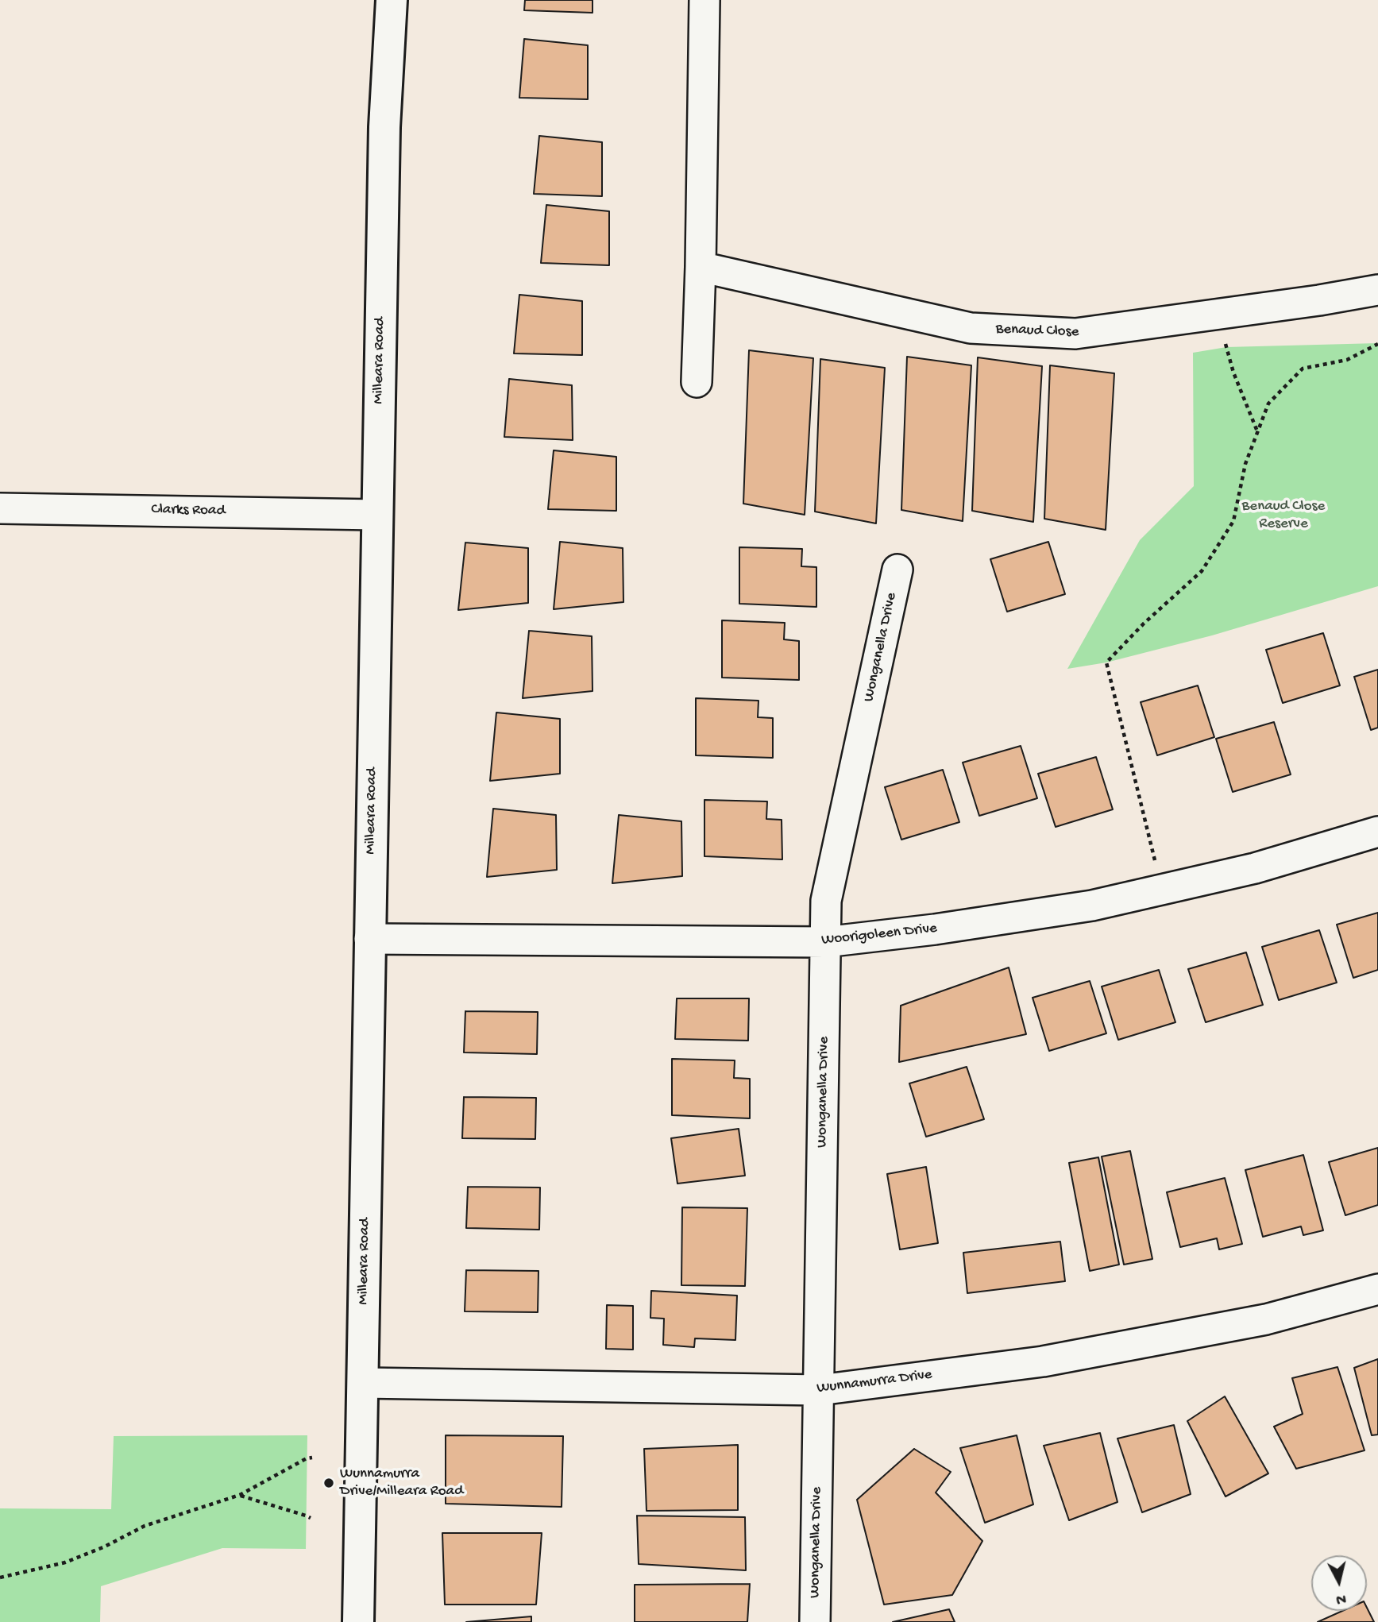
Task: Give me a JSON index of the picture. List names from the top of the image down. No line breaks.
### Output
{"streets":{"main road":["Milleara Road"],"street":["Benaud Close","Clarks Road","Wonganella Drive","Woorigoleen Drive","Wunnamurra Drive"]},"crossings":[["Milleara Road","Clarks Road"],["Milleara Road","Woorigoleen Drive"],["Milleara Road","Wunnamurra Drive"],["Wonganella Drive","Woorigoleen Drive"],["Wonganella Drive","Wunnamurra Drive"]],"parks":["Benaud Close Reserve"],"places":["Wunnamurra Drive/Milleara Road"],"north":"bottom"}
